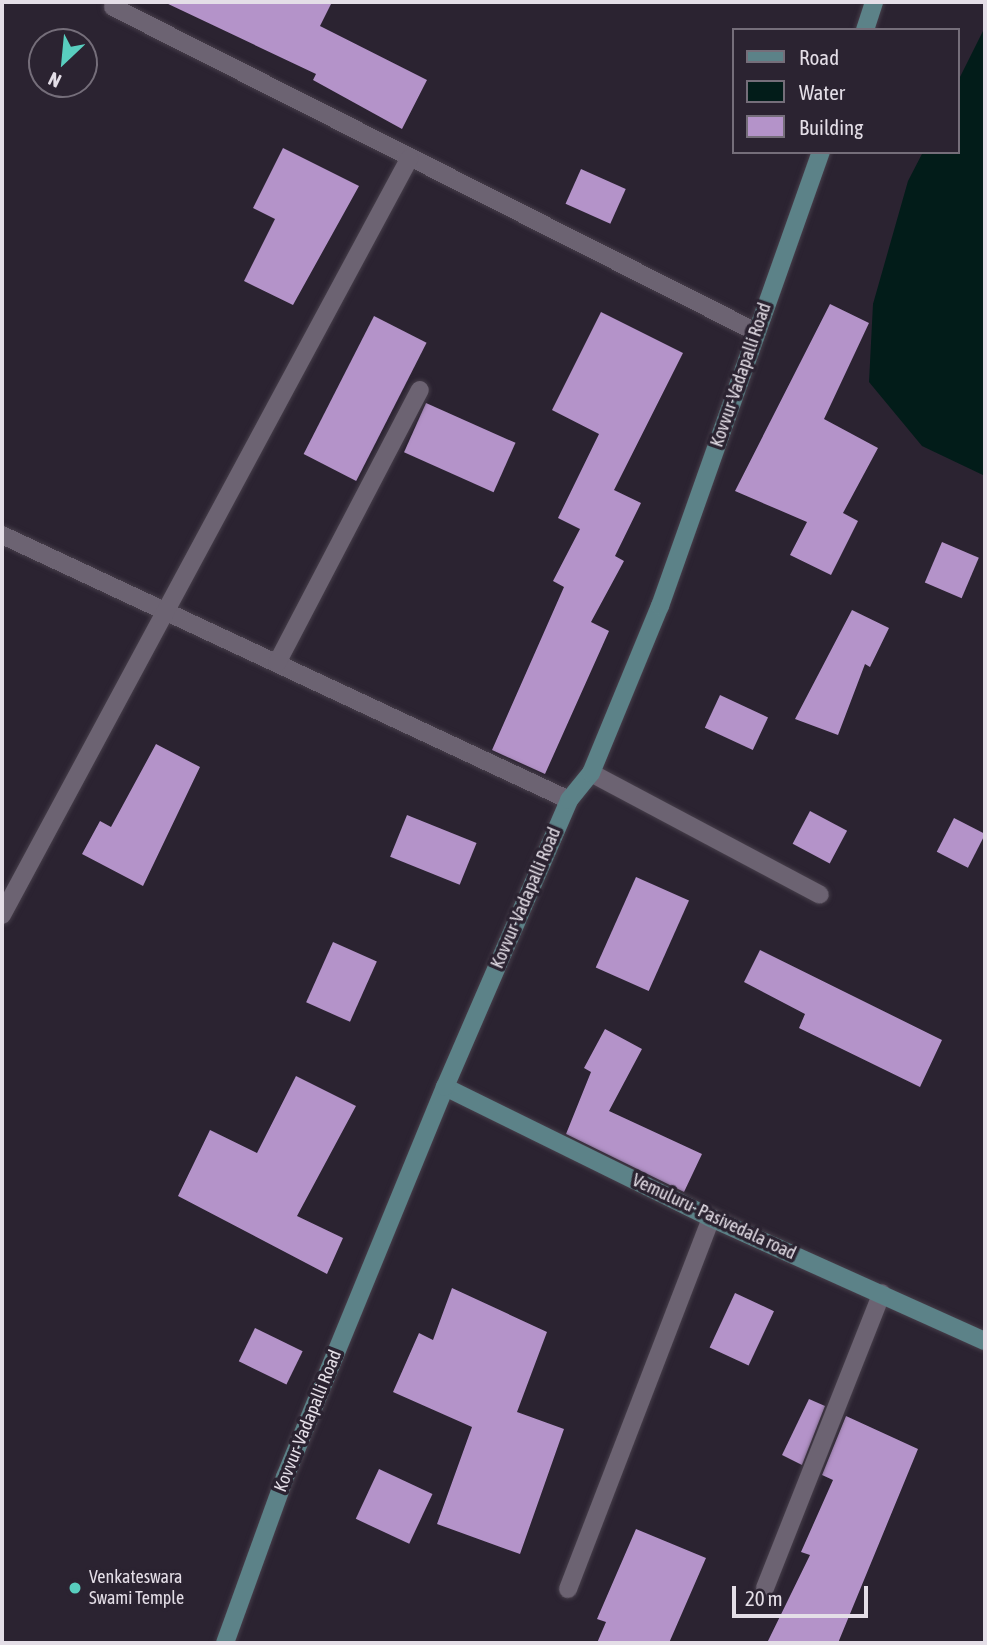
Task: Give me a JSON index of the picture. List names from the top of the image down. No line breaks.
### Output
{"streets":{"main road":["Kovvur-Vadapalli Road","Vemuluru- Pasivedala road"]},"crossings":[["Kovvur-Vadapalli Road","Vemuluru- Pasivedala road"]],"places":["Venkateswara Swami Temple"],"legend":["Road","Water","Building"],"scale_bar":"20 m","north":"bottom left"}
